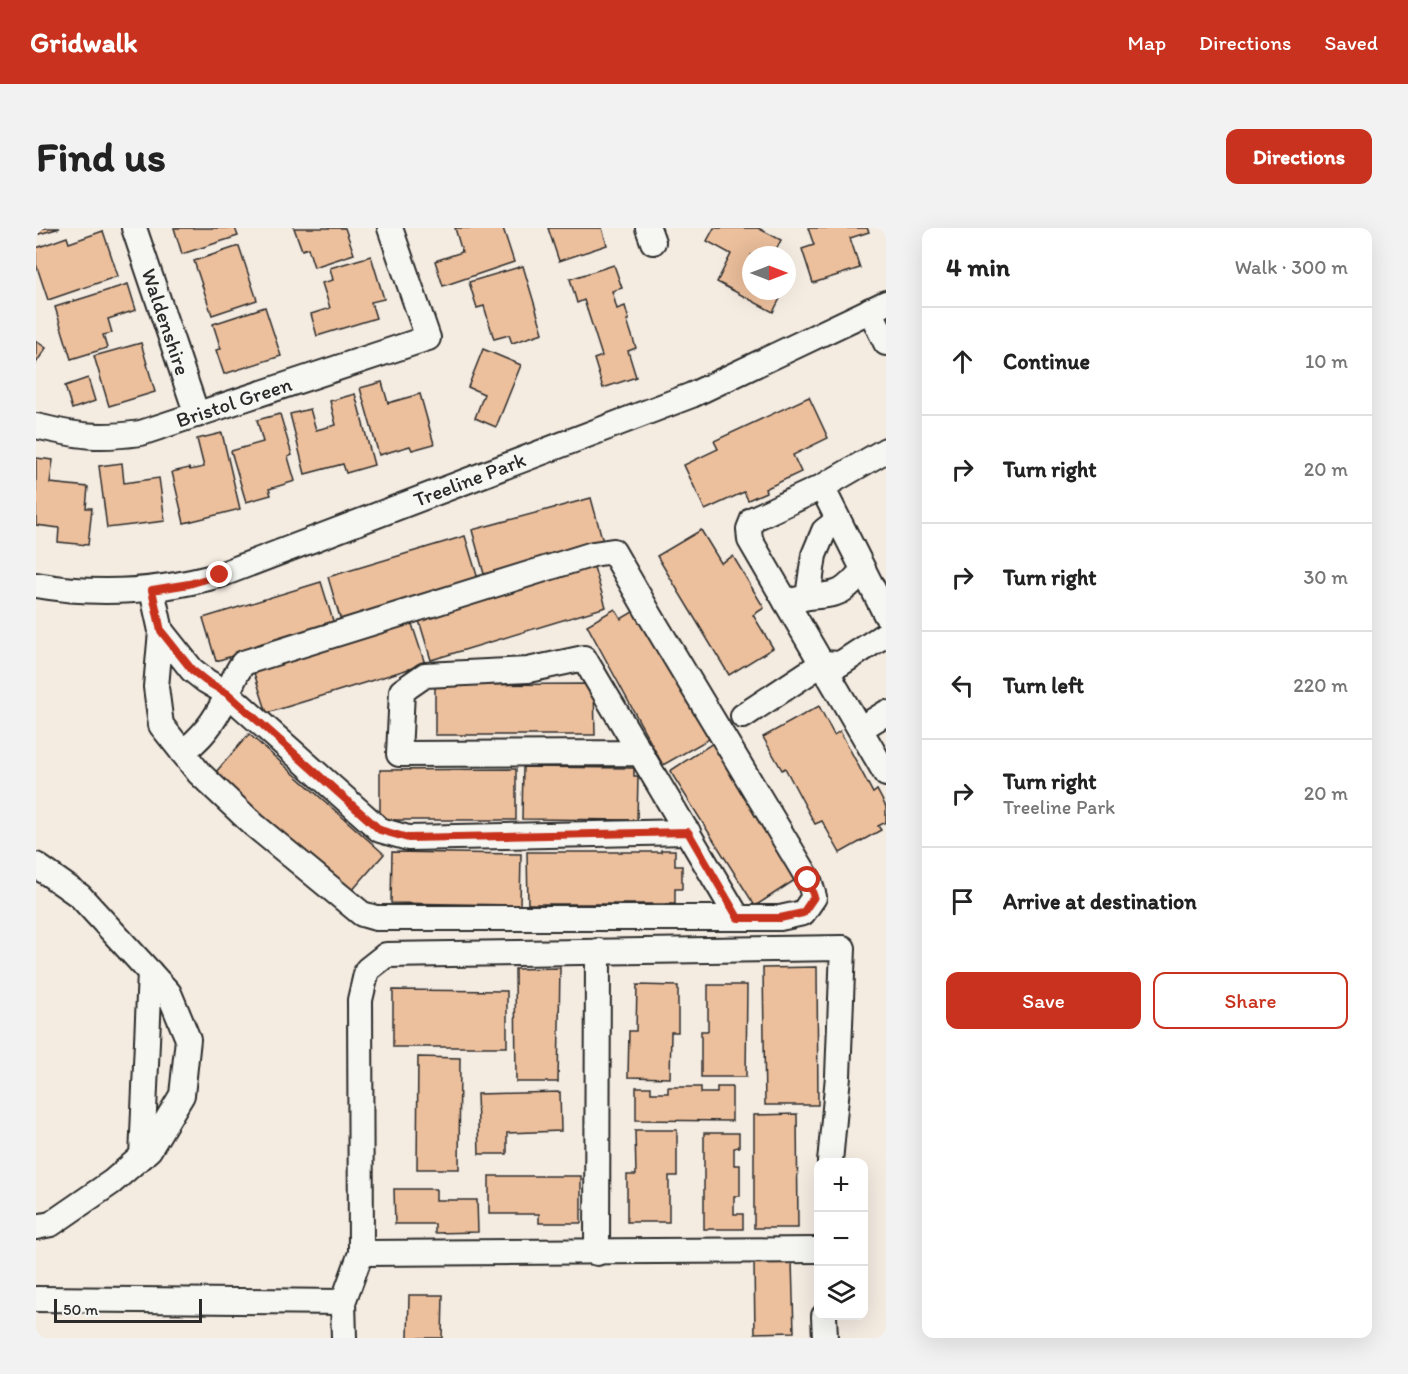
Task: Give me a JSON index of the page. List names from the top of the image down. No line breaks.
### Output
{"streets":{"street":["Waldenshire","Bristol Green","Treeline Park"]},"crossings":[["Waldenshire","Bristol Green"]],"scale_bar":"50 m","north":"right","page":{"header":"Gridwalk","nav":["Map","Directions","Saved"],"buttons":["Directions",["Save","Share"]],"title":"Find us","heading":["4 min","Walk · 300 m"],"list":[["Continue","10 m"],["Turn right","20 m"],["Turn right","30 m"],["Turn left","220 m"],["Turn right","Treeline Park","20 m"],"Arrive at destination"],"map_buttons":["+","−"],"scale":"50 m"}}
